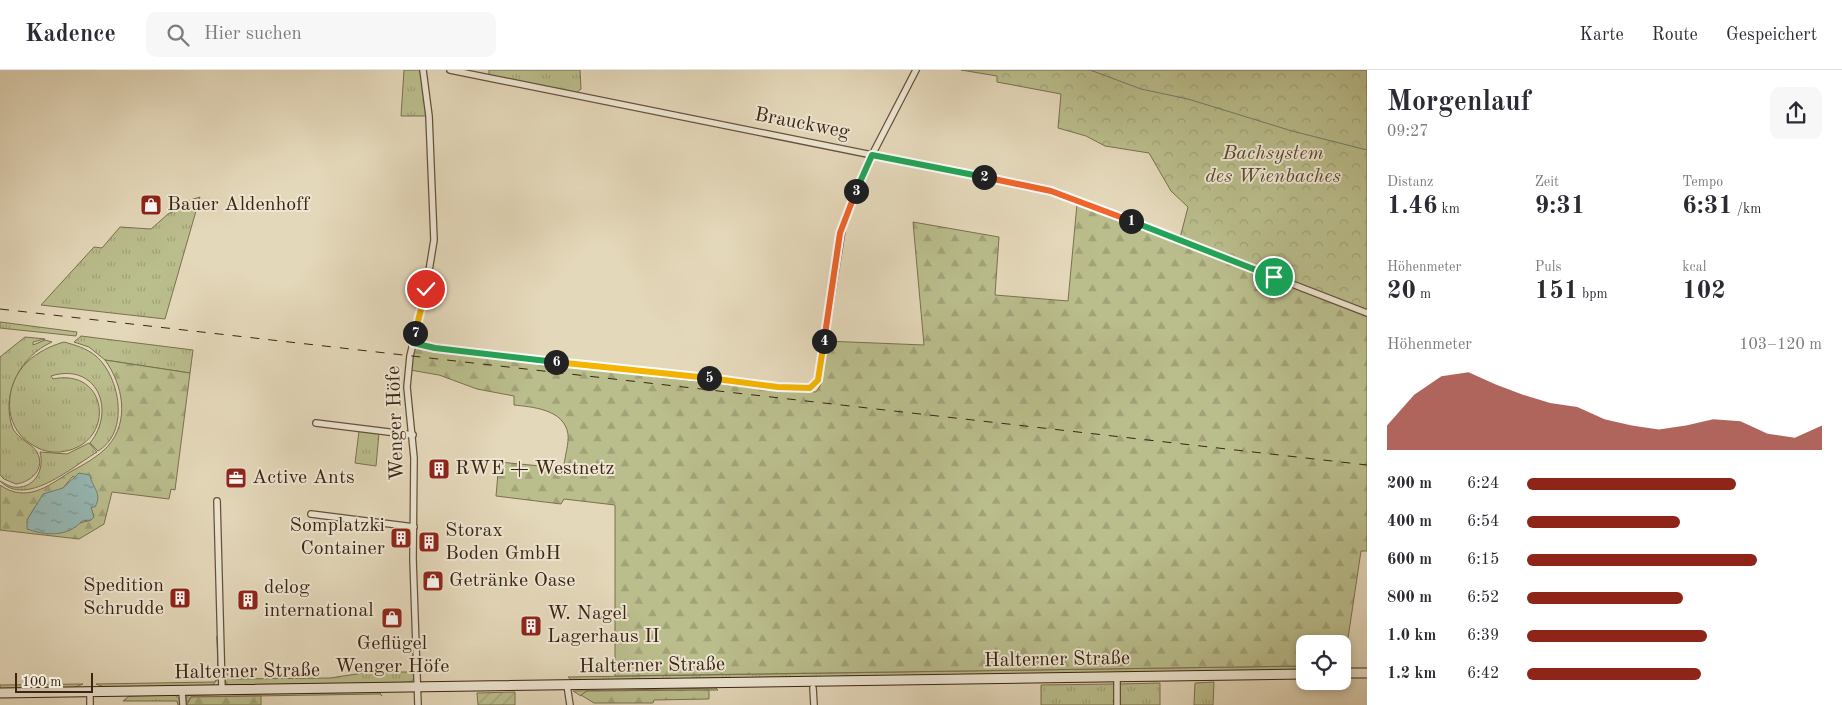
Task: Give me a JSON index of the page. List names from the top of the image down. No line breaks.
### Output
{"streets":{"main road":["Halterner Straße"],"street":["Brauckweg","Wenger Höfe"]},"crossings":[["Wenger Höfe","Halterner Straße"]],"parks":["Bachsystem des Wienbaches"],"places":{"shop":["Bauer Aldenhoff","Getränke Oase","Geflügel Wenger Höfe"],"building":["RWE + Westnetz","Somplatzki Container","Storax Boden GmbH","Spedition Schrudde","delog international","W. Nagel Lagerhaus II"],"office":["Active Ants"]},"scale_bar":"100 m","page":{"header":"Kadence","search":"Hier suchen","nav":["Karte","Route","Gespeichert"],"heading":["Morgenlauf","09:27"],"stats":[["Distanz","1.46 km"],["Zeit","9:31"],["Tempo","6:31 /km"],["Höhenmeter","20 m"],["Puls","151 bpm"],["kcal","102"]],"pins":["2","3","1","7","4","6","5"],"chart":["Höhenmeter","103–120 m"],"list":[{"name":"200 m","note":"6:24"},{"name":"400 m","note":"6:54"},{"name":"600 m","note":"6:15"},{"name":"800 m","note":"6:52"},{"name":"1.0 km","note":"6:39"},{"name":"1.2 km","note":"6:42"}],"scale":"100 m"}}
